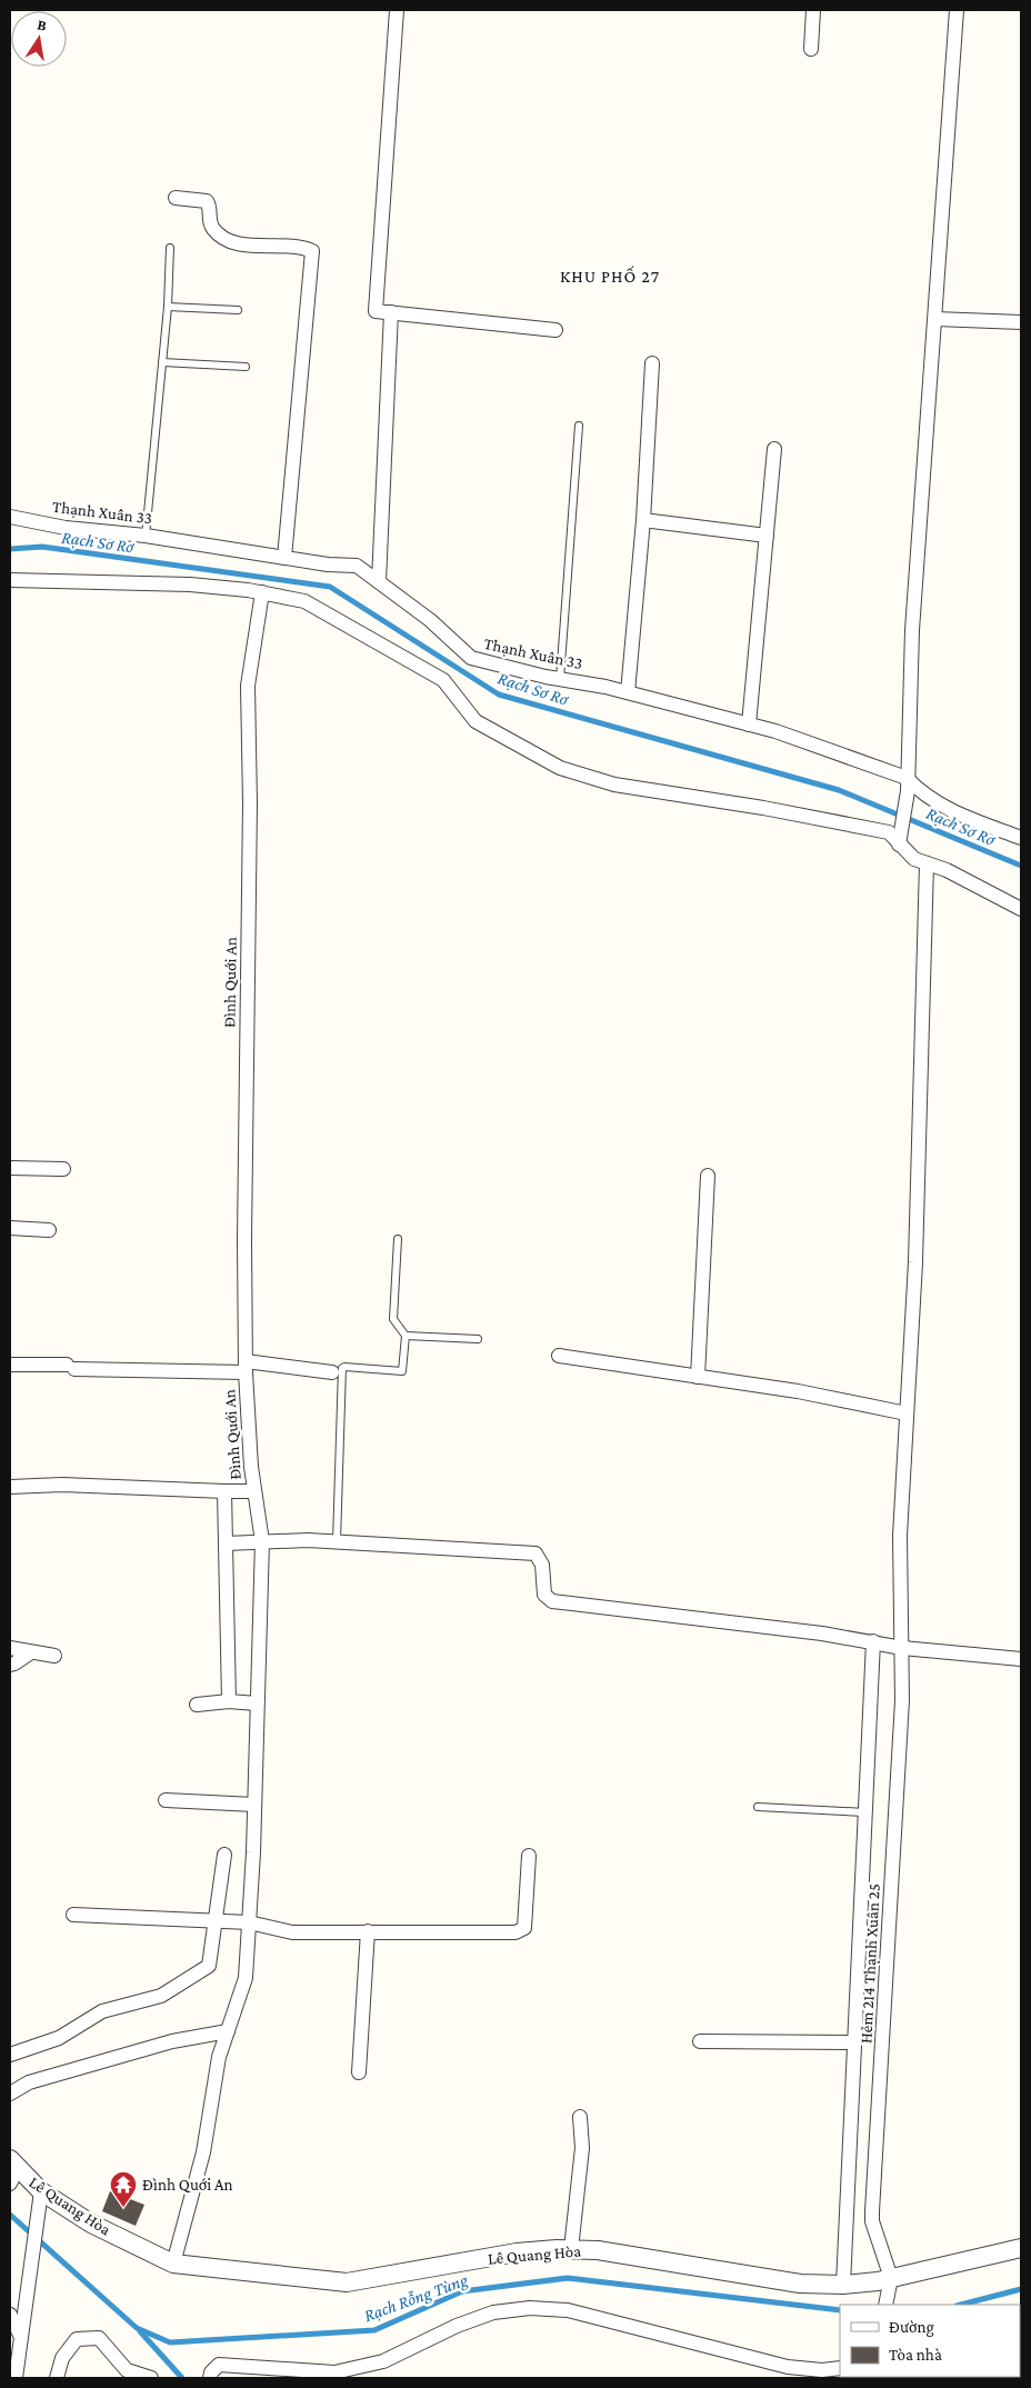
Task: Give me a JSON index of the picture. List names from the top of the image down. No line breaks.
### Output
{"streets":{"street":["Thạnh Xuân 33","Đình Quới An","Hẻm 214 Thạnh Xuân 25","Lê Quang Hòa"]},"crossings":[["Đình Quới An","Lê Quang Hòa"],["Hẻm 214 Thạnh Xuân 25","Lê Quang Hòa"]],"districts":["KHU PHỐ 27"],"water":["Rạch Sơ Rơ","Rạch Rỗng Tùng"],"places":{"temple":["Đình Quới An"]},"legend":["Đường","Tòa nhà"],"north":"top"}
